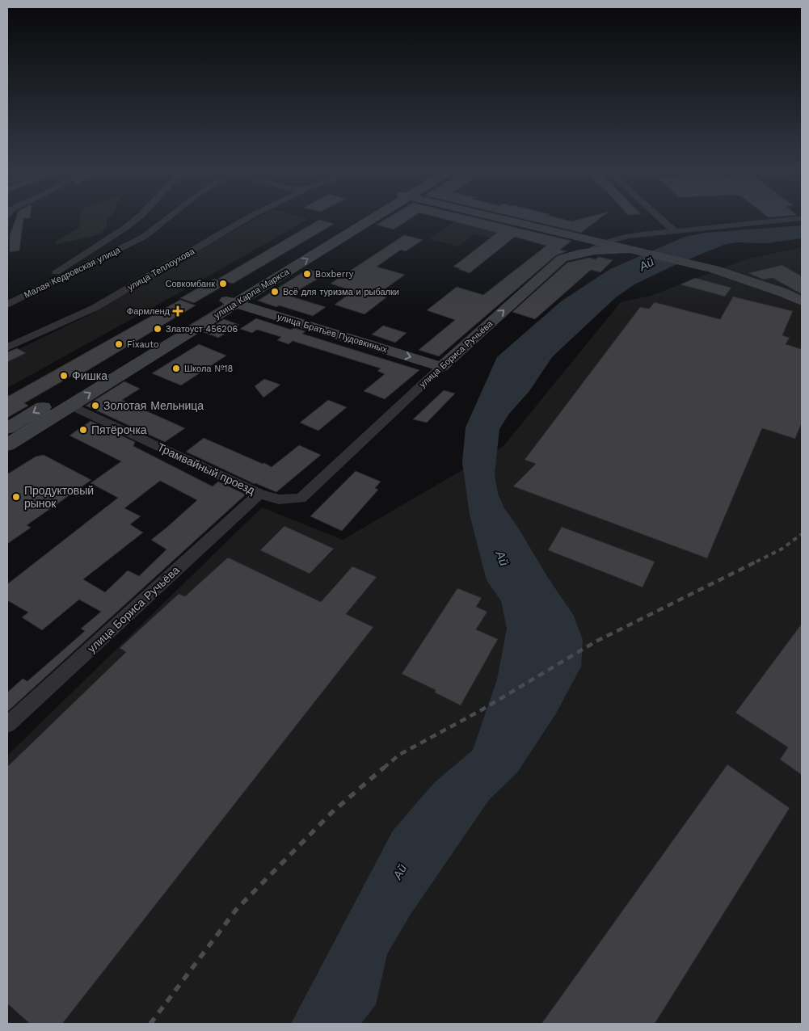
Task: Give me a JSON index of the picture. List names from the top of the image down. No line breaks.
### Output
{"streets":{"street":["улица Теплоухова","Малая Кедровская улица","улица Карла Маркса","улица Братьев Пудовкиных","улица Бориса Ручьёва","Трамвайный проезд"]},"crossings":[["улица Карла Маркса","улица Братьев Пудовкиных"],["улица Карла Маркса","Трамвайный проезд"],["улица Братьев Пудовкиных","улица Бориса Ручьёва"],["улица Бориса Ручьёва","Трамвайный проезд"]],"one_way":["улица Братьев Пудовкиных"],"water":["Ай"],"places":{"other":["Boxberry","Совкомбанк","Всё для туризма и рыбалки","Златоуст 456206","Fixauto","Школа №18","Фишка","Золотая Мельница","Пятёрочка","Продуктовый рынок"],"health":["Фармленд"]}}
